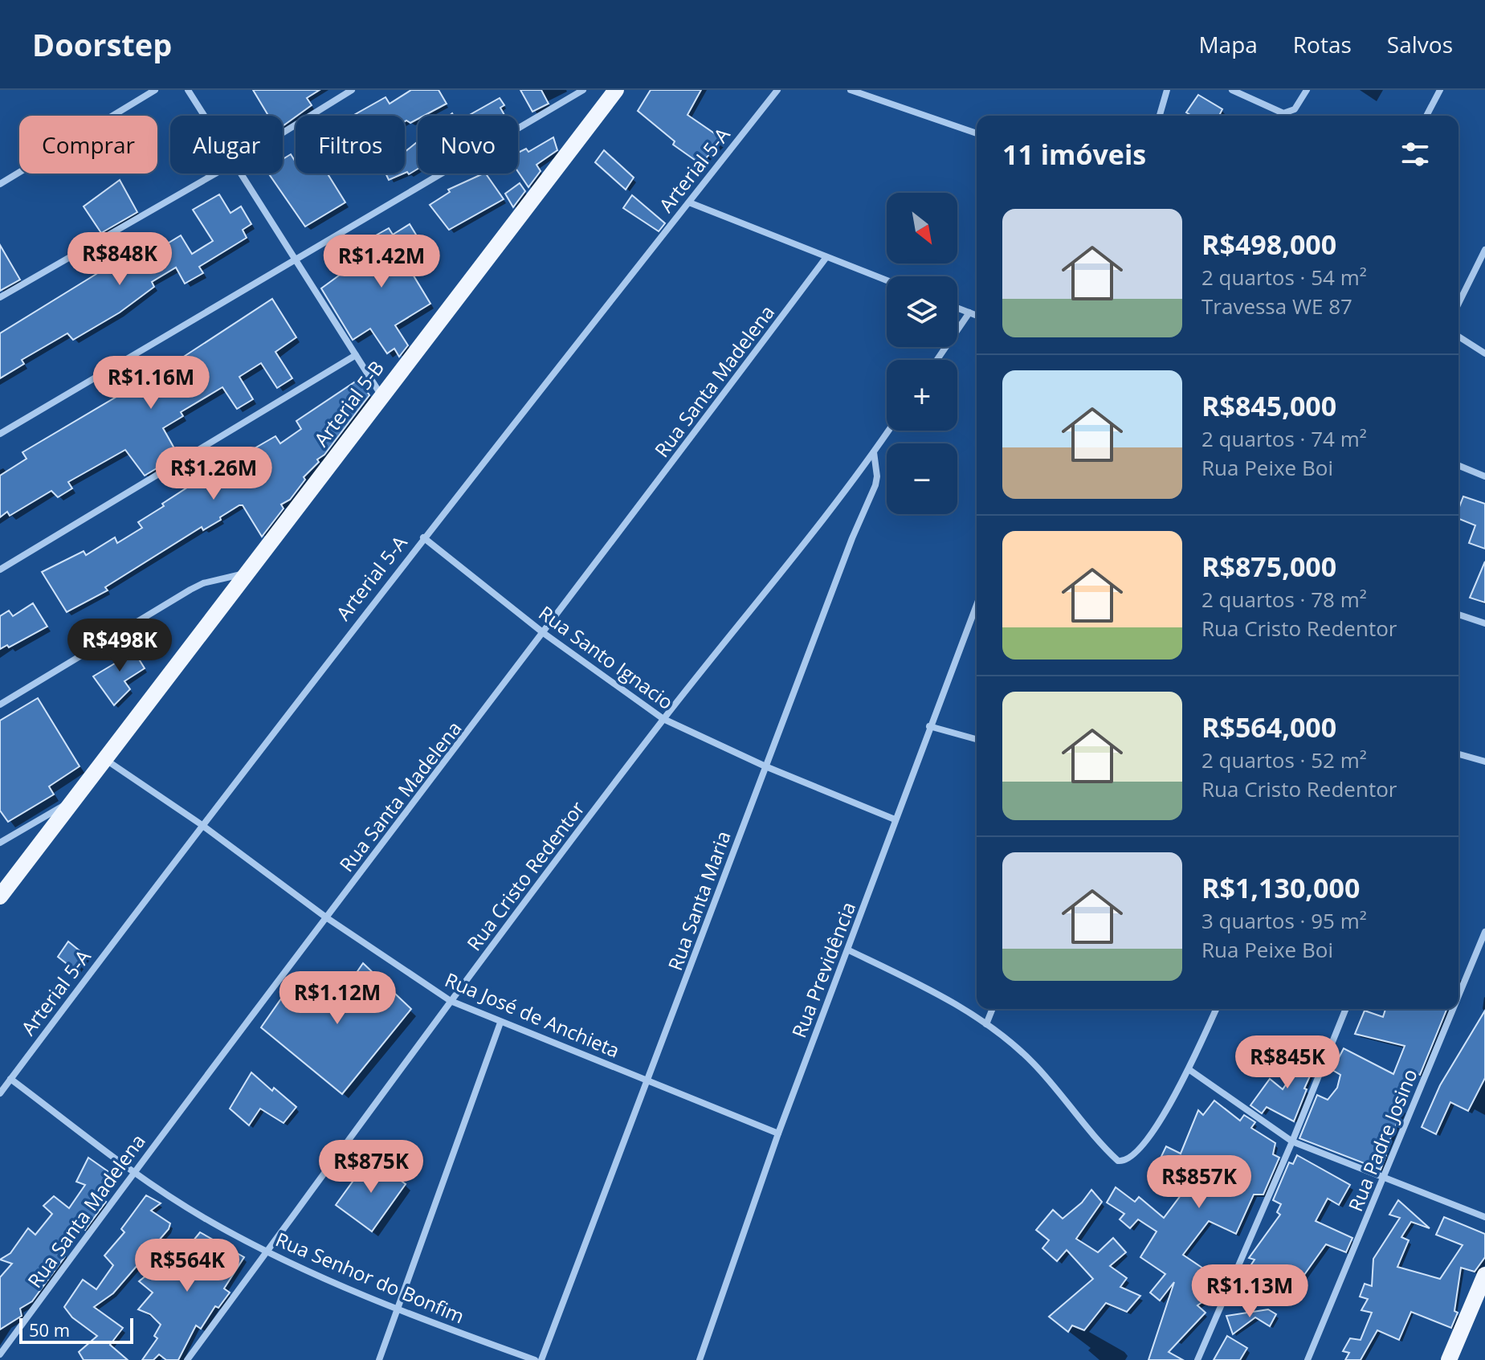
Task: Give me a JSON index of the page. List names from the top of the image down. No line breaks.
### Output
{"streets":{"main road":["Arterial 5-B"],"street":["Arterial 5-A","Rua Santa Madelena","Rua Santo Ignacio","Rua Cristo Redentor","Rua Santa Maria","Rua Previdência","Rua José de Anchieta","Rua Padre Josino","Rua Senhor do Bonfim"]},"crossings":[["Arterial 5-A","Rua Santo Ignacio"],["Arterial 5-A","Rua José de Anchieta"],["Arterial 5-A","Rua Senhor do Bonfim"],["Rua Santa Madelena","Rua Santo Ignacio"],["Rua Santa Madelena","Rua José de Anchieta"],["Rua Santa Madelena","Rua Senhor do Bonfim"],["Arterial 5-B","Rua José de Anchieta"],["Rua Santo Ignacio","Rua Cristo Redentor"],["Rua Santo Ignacio","Rua Santa Maria"],["Rua Santo Ignacio","Rua Previdência"],["Rua Cristo Redentor","Rua Santa Maria"],["Rua Cristo Redentor","Rua José de Anchieta"],["Rua Cristo Redentor","Rua Senhor do Bonfim"],["Rua Santa Maria","Rua José de Anchieta"],["Rua Previdência","Rua José de Anchieta"]],"scale_bar":"50 m","north":"bottom right","page":{"header":"Doorstep","nav":["Mapa","Rotas","Salvos"],"chip":["Comprar","Alugar","Filtros","Novo"],"heading":"11 imóveis","map_buttons":["+","−"],"list":[{"name":"R$498,000","note":"2 quartos · 54 m² · Travessa WE 87"},{"name":"R$845,000","note":"2 quartos · 74 m² · Rua Peixe Boi"},{"name":"R$875,000","note":"2 quartos · 78 m² · Rua Cristo Redentor"},{"name":"R$564,000","note":"2 quartos · 52 m² · Rua Cristo Redentor"},{"name":"R$1,130,000","note":"3 quartos · 95 m² · Rua Peixe Boi"}],"price":["R$848K","R$1.42M","R$1.16M","R$1.26M","R$498K","R$1.12M","R$845K","R$875K","R$857K","R$564K","R$1.13M"],"scale":"50 m"}}
